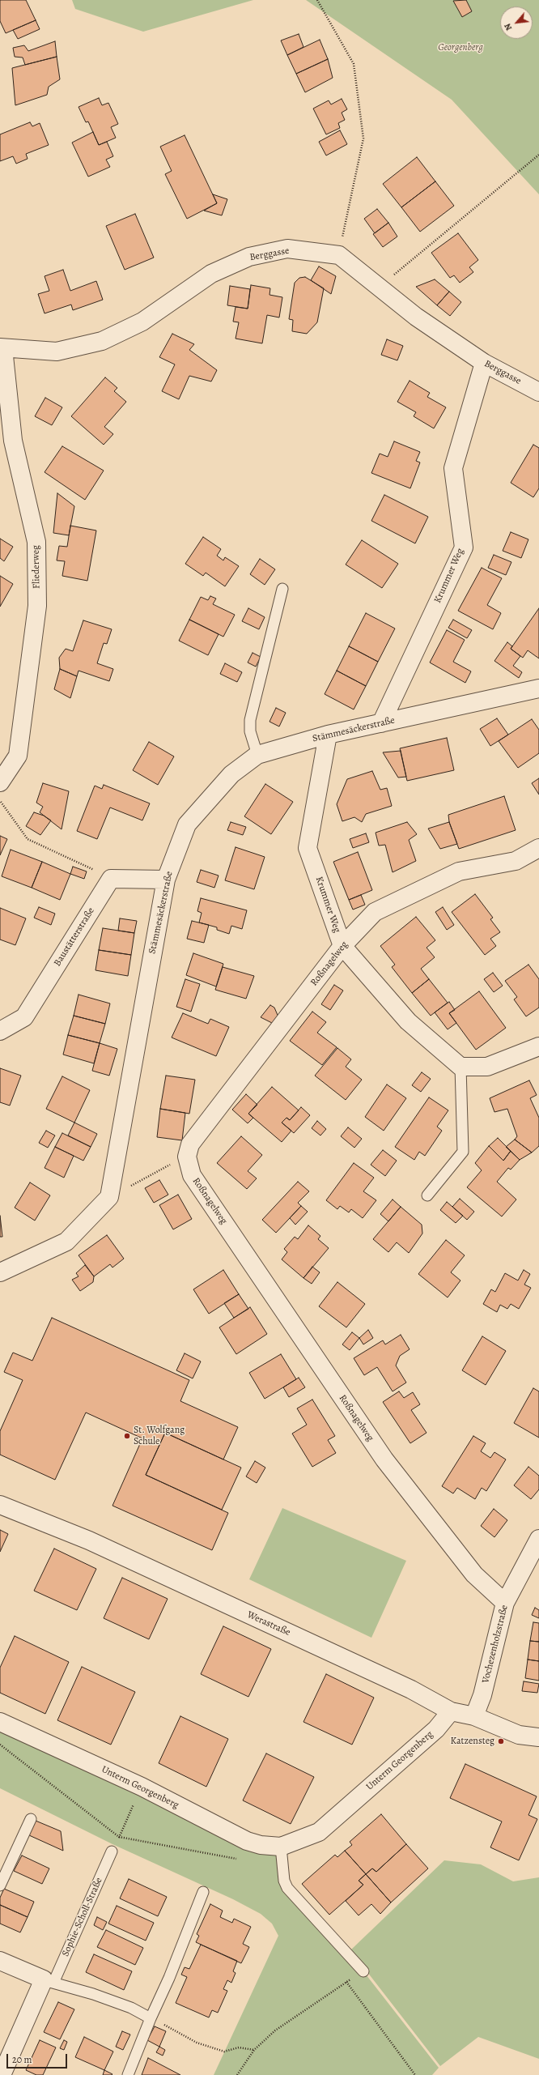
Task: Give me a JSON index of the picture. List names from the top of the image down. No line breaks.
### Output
{"streets":{"street":["Berggasse","Fliederweg","Krummer Weg","Stämmesäckerstraße","Baustätterstraße","Roßnagelweg","Werastraße","Vochezenholzstraße","Unterm Georgenberg","Sophie-Scholl-Straße"]},"crossings":[["Berggasse","Fliederweg"],["Berggasse","Krummer Weg"],["Krummer Weg","Stämmesäckerstraße"],["Krummer Weg","Roßnagelweg"],["Roßnagelweg","Vochezenholzstraße"],["Werastraße","Vochezenholzstraße"],["Werastraße","Unterm Georgenberg"]],"parks":["Georgenberg"],"places":["St. Wolfgang Schule","Katzensteg"],"scale_bar":"20 m","north":"bottom left"}
